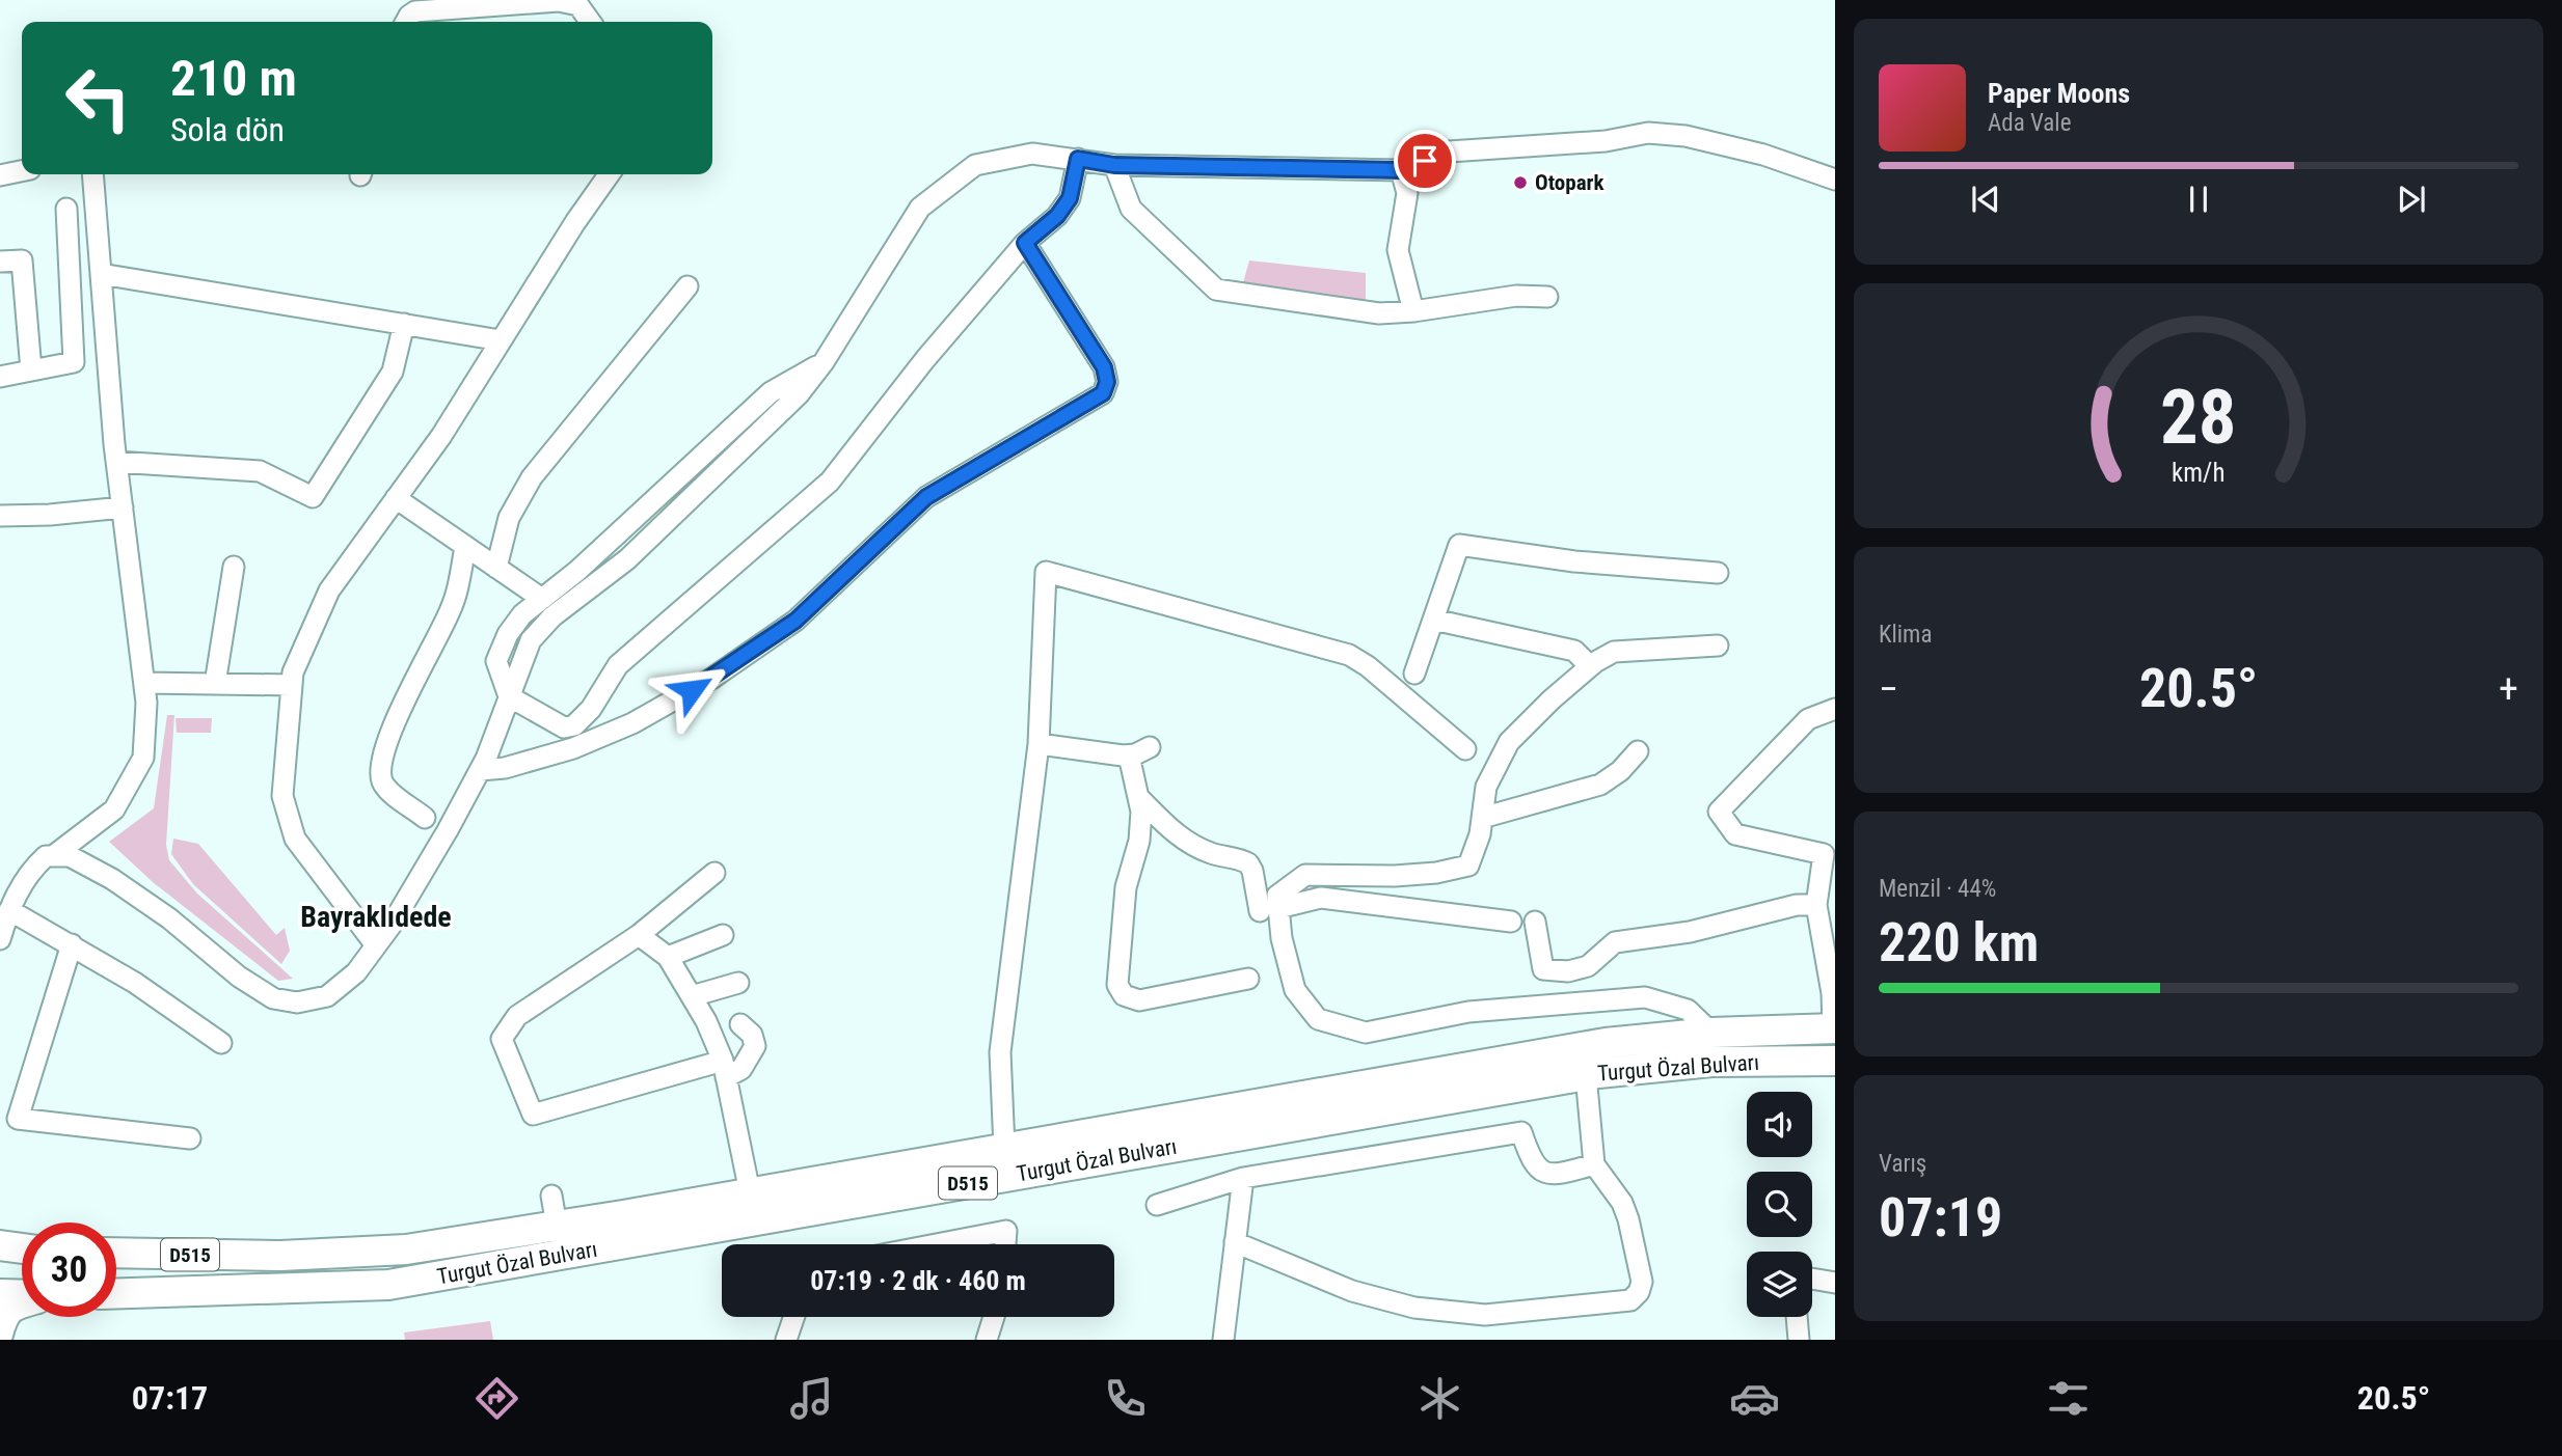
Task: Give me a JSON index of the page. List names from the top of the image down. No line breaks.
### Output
{"streets":{"highway":["Turgut Özal Bulvarı","D515"]},"districts":["Bayraklıdede"],"places":["Otopark"],"page":{"turn":["210 m","Sola dön"],"song":["Paper Moons","Ada Vale"],"tile":["Klima",["Menzil · 44%","220 km"],["Varış","07:19"]],"heat":["−","20.5°","+"],"limit":"30","trip":"07:19 · 2 dk · 460 m","tabs":["07:17","20.5°"],"gauge":["28","km/h"]}}
